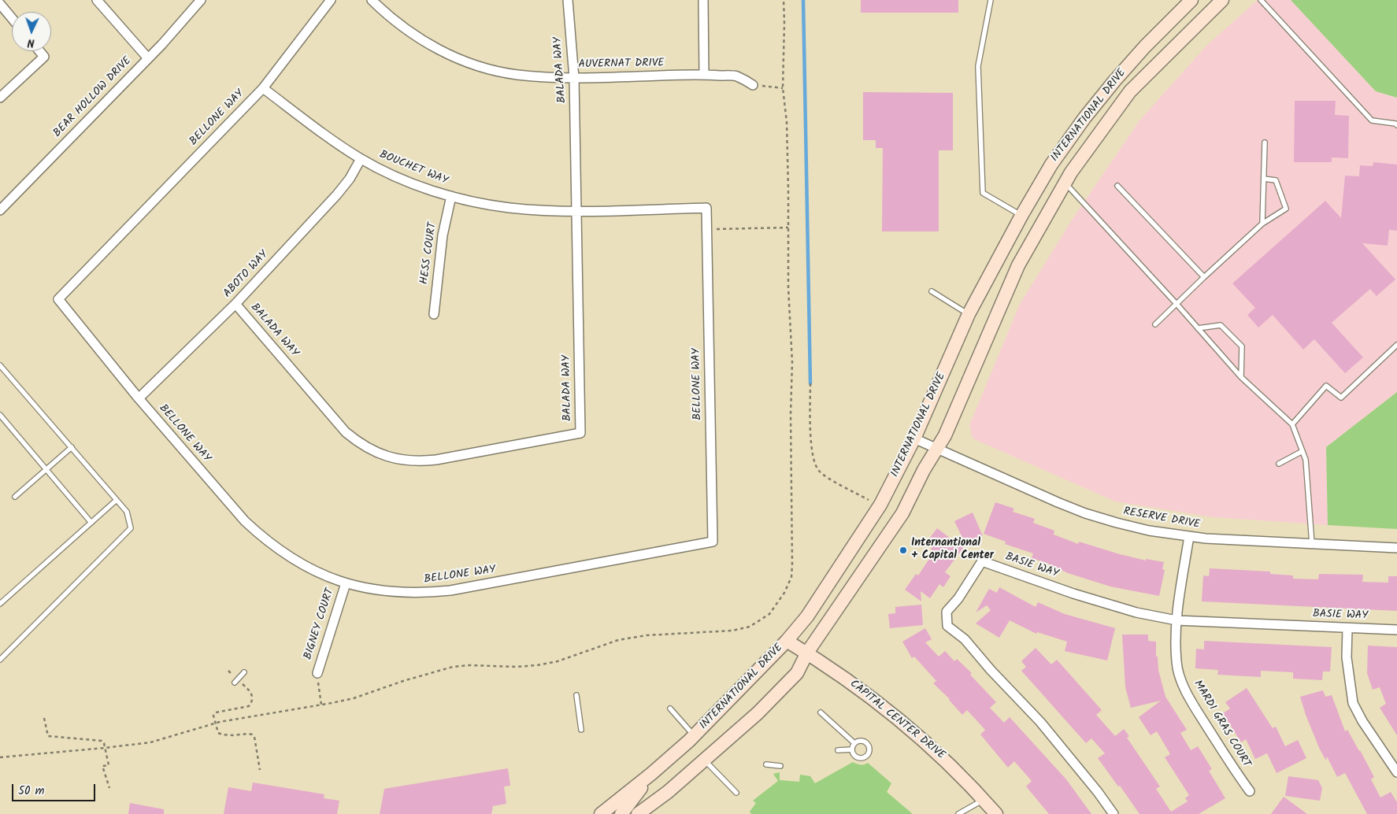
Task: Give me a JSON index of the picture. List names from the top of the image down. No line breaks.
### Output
{"streets":{"main road":["INTERNATIONAL DRIVE","CAPITAL CENTER DRIVE"],"street":["AUVERNAT DRIVE","BALADA WAY","BEAR HOLLOW DRIVE","BELLONE WAY","BOUCHET WAY","HESS COURT","ABOTO WAY","RESERVE DRIVE","BASIE WAY","BIGNEY COURT","MARDI GRAS COURT"]},"crossings":[["AUVERNAT DRIVE","BALADA WAY"],["BALADA WAY","BELLONE WAY"],["BALADA WAY","BOUCHET WAY"],["BALADA WAY","ABOTO WAY"],["INTERNATIONAL DRIVE","RESERVE DRIVE"],["INTERNATIONAL DRIVE","CAPITAL CENTER DRIVE"],["BELLONE WAY","BOUCHET WAY"],["BELLONE WAY","ABOTO WAY"],["BELLONE WAY","BIGNEY COURT"],["BOUCHET WAY","HESS COURT"],["BOUCHET WAY","ABOTO WAY"],["RESERVE DRIVE","MARDI GRAS COURT"],["BASIE WAY","MARDI GRAS COURT"]],"places":["Internantional + Capital Center"],"scale_bar":"50 m","north":"bottom"}
